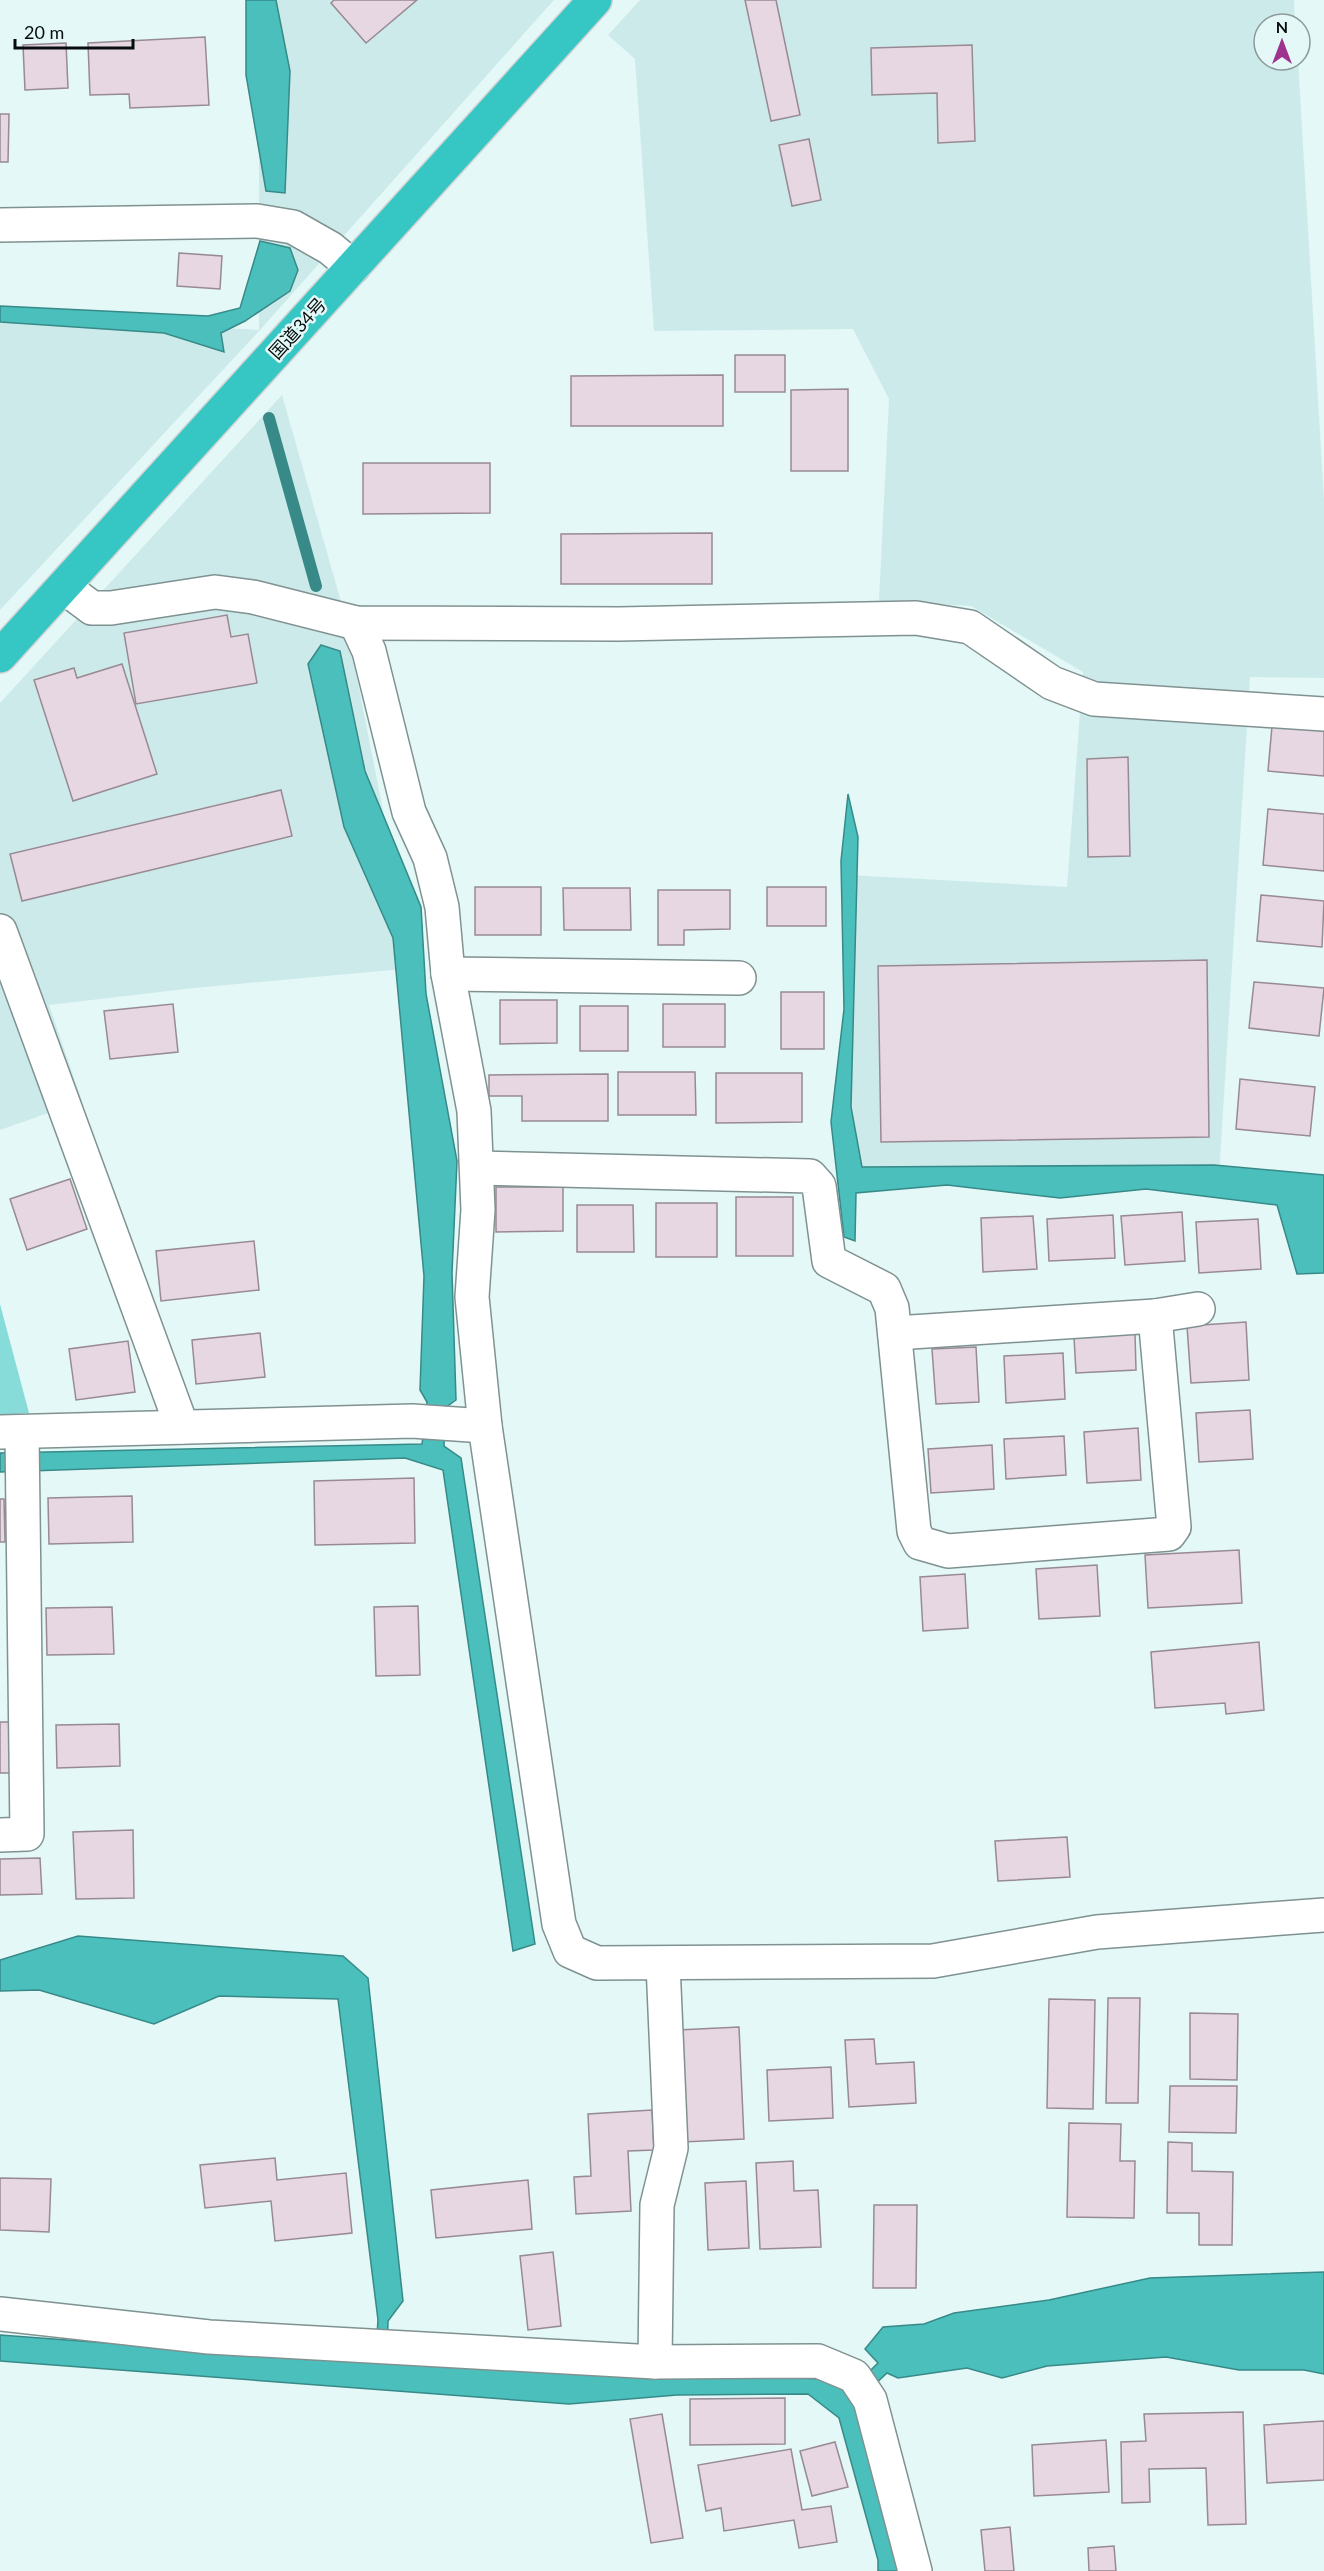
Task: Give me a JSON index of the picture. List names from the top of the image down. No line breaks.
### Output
{"streets":{"highway":["国道34号"]},"scale_bar":"20 m","north":"top"}
